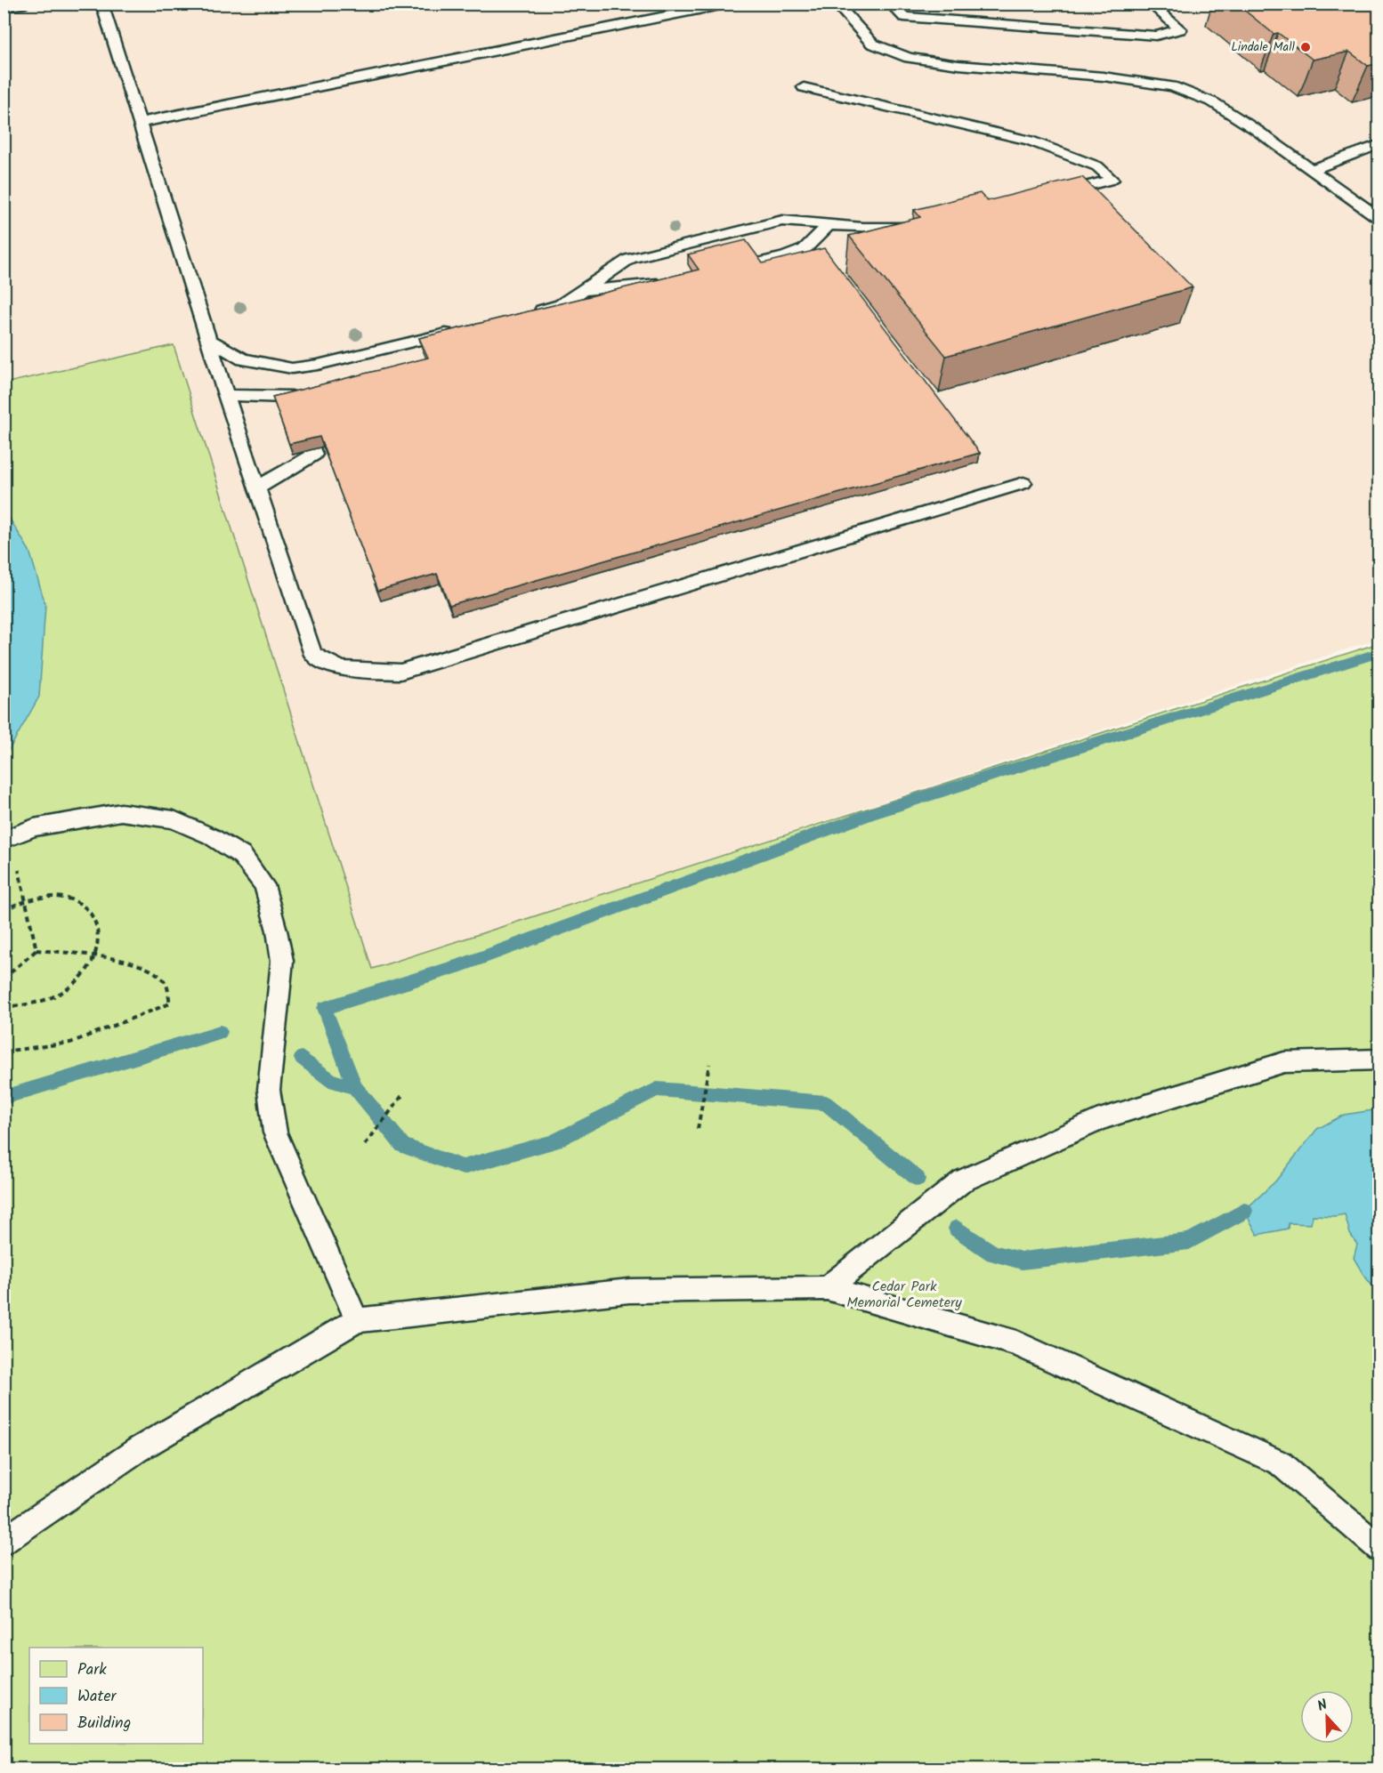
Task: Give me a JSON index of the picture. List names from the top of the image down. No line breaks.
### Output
{"parks":["Cedar Park Memorial Cemetery"],"places":["Lindale Mall"],"legend":["Park","Water","Building"],"north":"top"}
